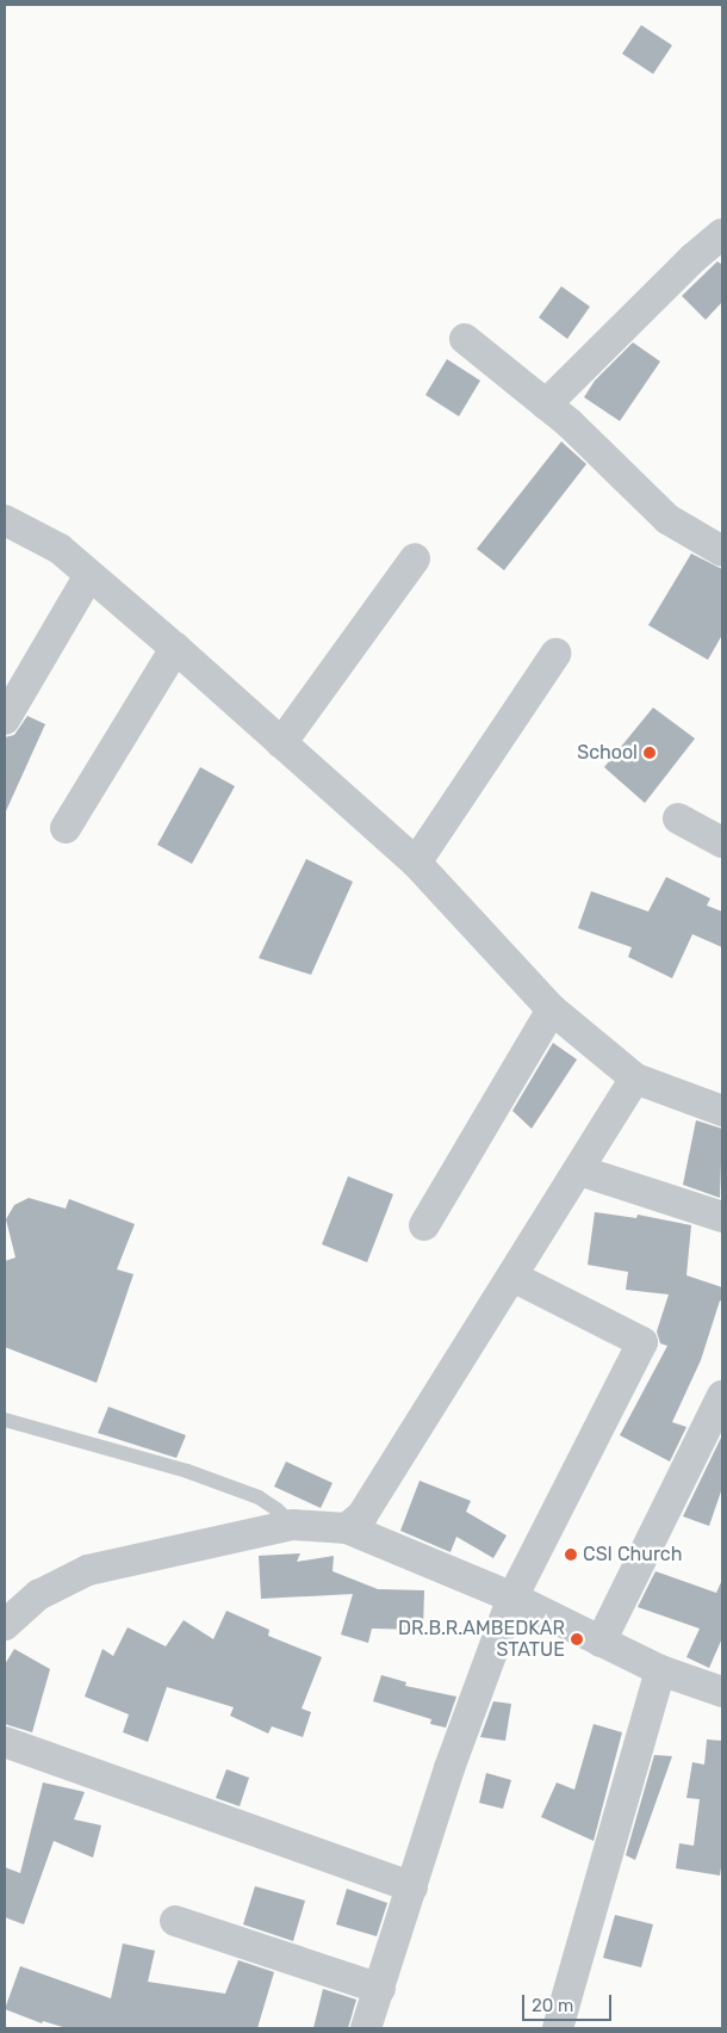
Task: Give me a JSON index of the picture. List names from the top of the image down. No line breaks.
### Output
{"places":["School","CSI Church","DR.B.R.AMBEDKAR STATUE"],"scale_bar":"20 m"}
